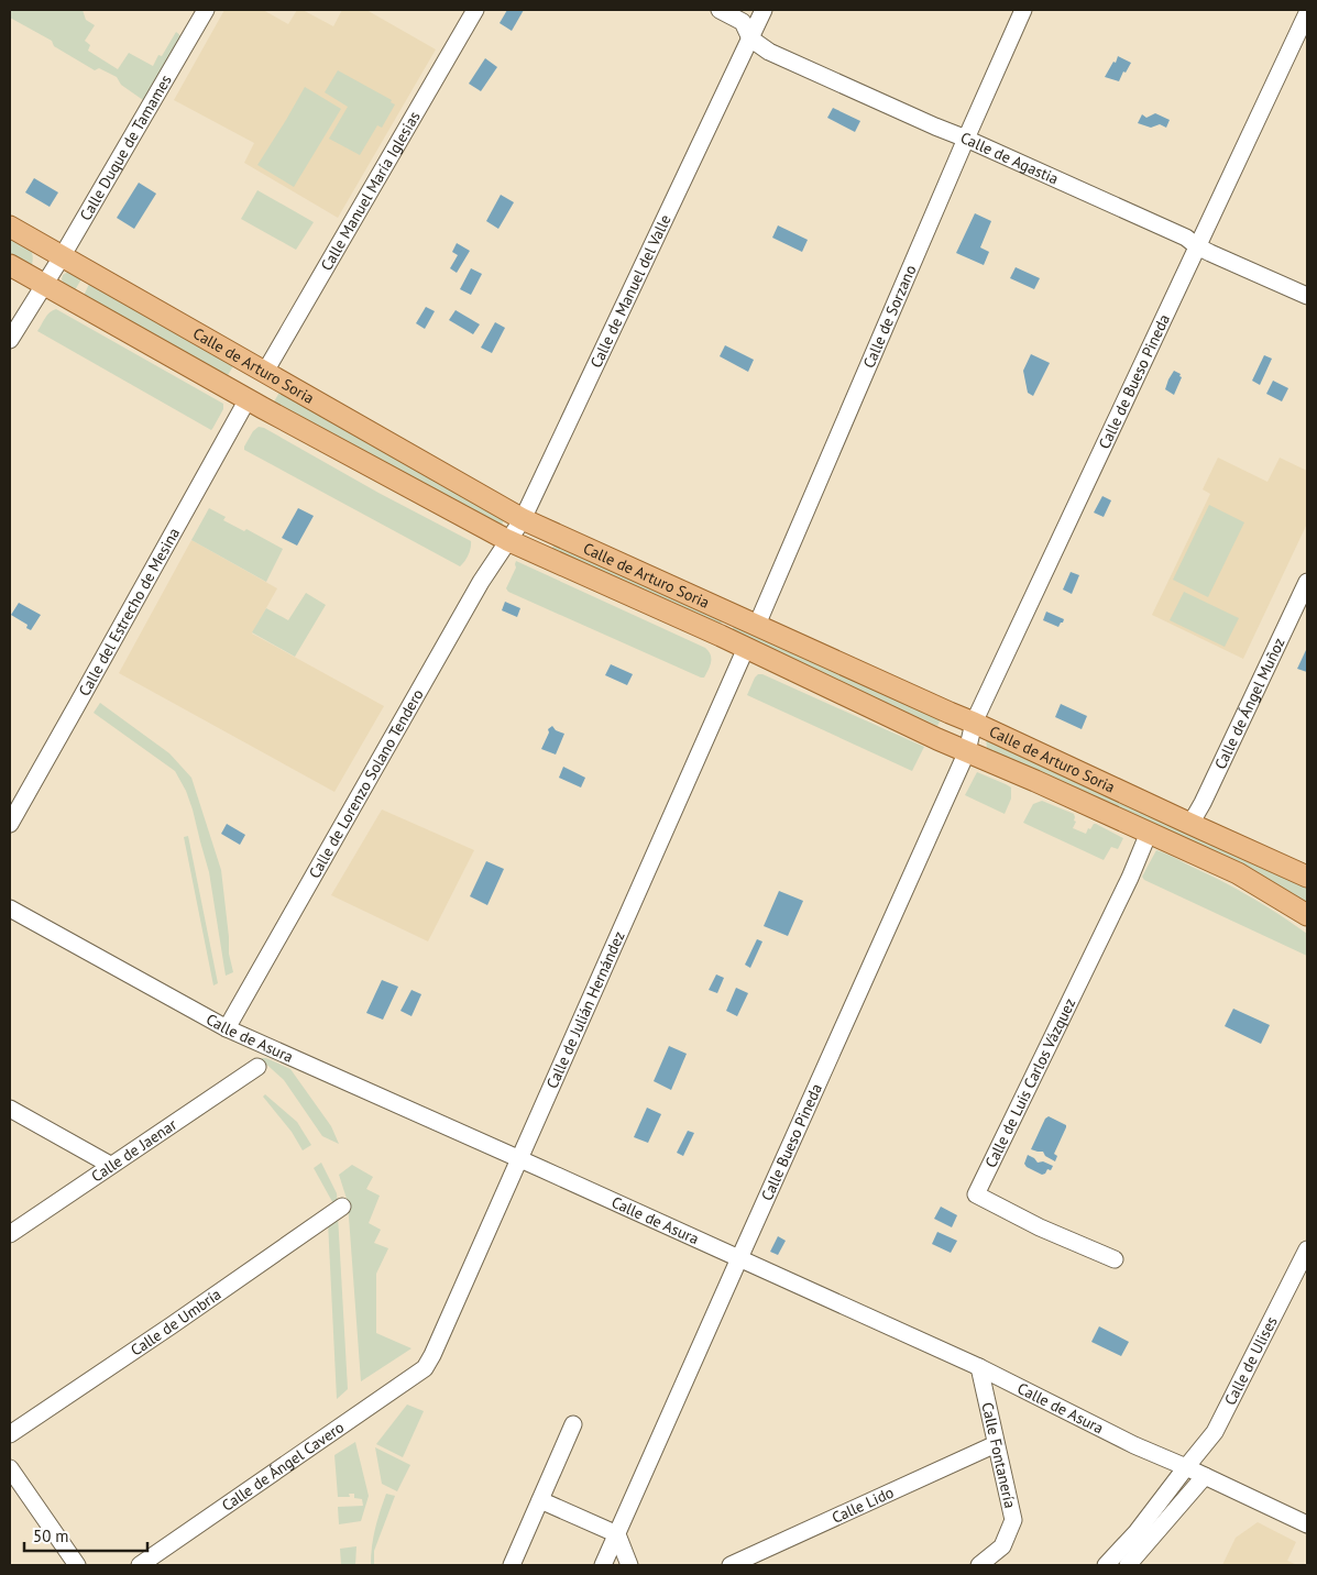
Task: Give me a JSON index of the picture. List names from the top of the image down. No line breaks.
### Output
{"streets":{"main road":["Calle de Arturo Soria"],"street":["Calle Duque de Tamames","Calle de Agastia","Calle Manuel María Iglesias","Calle de Manuel del Valle","Calle de Sorzano","Calle de Bueso Pineda","Calle del Estrecho de Mesina","Calle de Ángel Muñoz","Calle de Lorenzo Solano Tendero","Calle de Julián Hernández","Calle de Asura","Calle de Luis Carlos Vázquez","Calle Bueso Pineda","Calle de Jaenar","Calle de Umbría","Calle de Ulises","Calle Fontanería","Calle de Ángel Cavero","Calle Lido"]},"crossings":[["Calle Duque de Tamames","Calle de Arturo Soria"],["Calle de Agastia","Calle de Manuel del Valle"],["Calle de Agastia","Calle de Sorzano"],["Calle de Agastia","Calle de Bueso Pineda"],["Calle Manuel María Iglesias","Calle de Arturo Soria"],["Calle de Manuel del Valle","Calle de Arturo Soria"],["Calle de Manuel del Valle","Calle de Lorenzo Solano Tendero"],["Calle de Sorzano","Calle de Arturo Soria"],["Calle de Arturo Soria","Calle de Bueso Pineda"],["Calle de Arturo Soria","Calle del Estrecho de Mesina"],["Calle de Arturo Soria","Calle de Ángel Muñoz"],["Calle de Arturo Soria","Calle de Lorenzo Solano Tendero"],["Calle de Arturo Soria","Calle de Julián Hernández"],["Calle de Arturo Soria","Calle de Luis Carlos Vázquez"],["Calle de Arturo Soria","Calle Bueso Pineda"],["Calle de Bueso Pineda","Calle Bueso Pineda"],["Calle de Lorenzo Solano Tendero","Calle de Asura"],["Calle de Julián Hernández","Calle de Asura"],["Calle de Julián Hernández","Calle de Ángel Cavero"],["Calle de Asura","Calle Bueso Pineda"],["Calle de Asura","Calle de Ulises"],["Calle de Asura","Calle Fontanería"],["Calle Fontanería","Calle Lido"]],"scale_bar":"50 m"}
